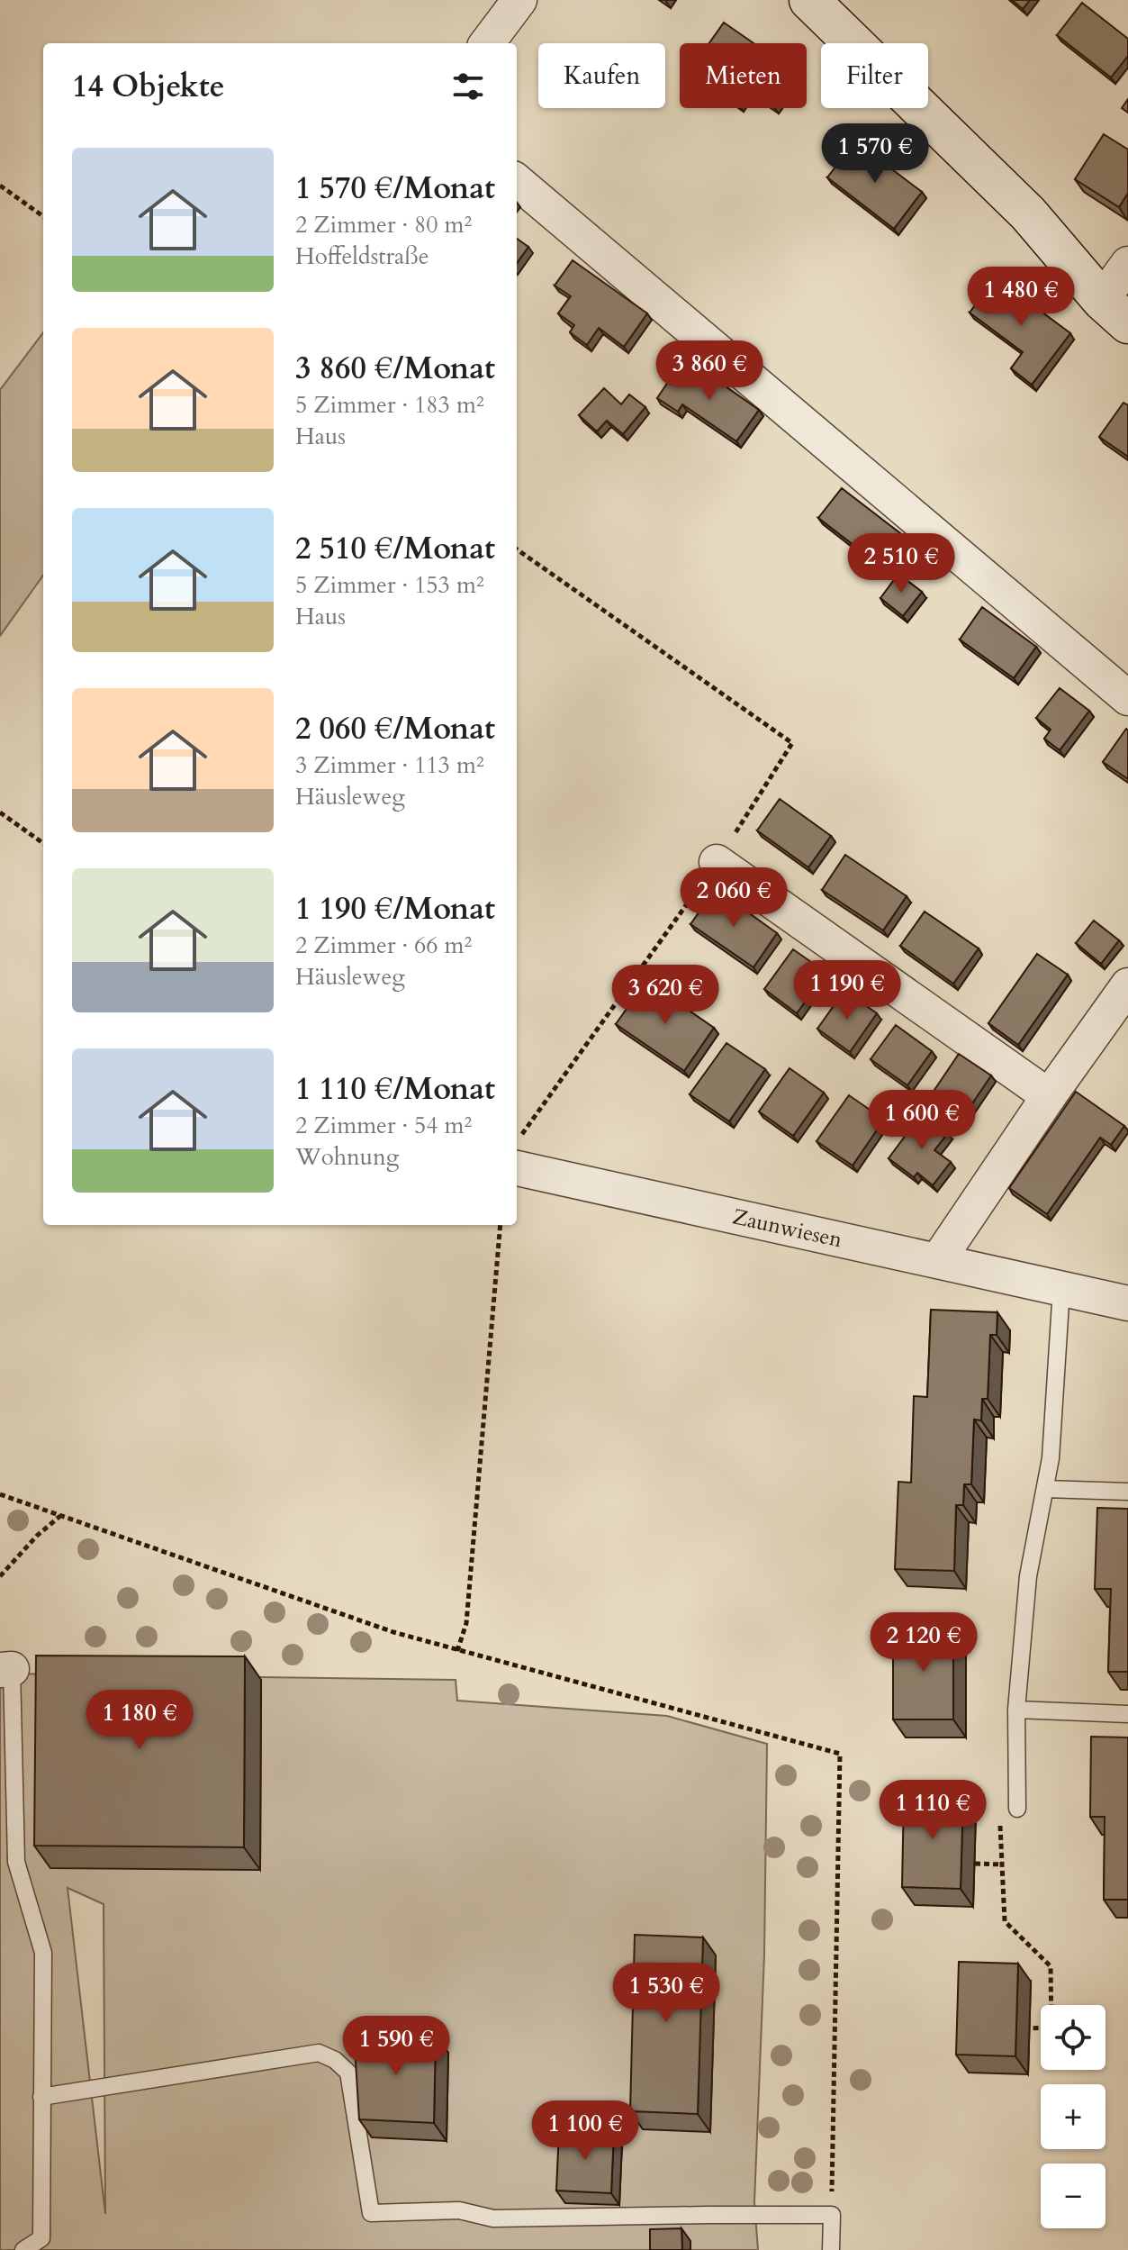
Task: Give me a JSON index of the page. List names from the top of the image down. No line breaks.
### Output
{"streets":{"street":["Zaunwiesen"]},"page":{"chip":["Kaufen","Mieten","Filter"],"heading":"14 Objekte","price":["1 570 €","1 480 €","3 860 €","2 510 €","2 060 €","1 190 €","3 620 €","1 600 €","2 120 €","1 180 €","1 110 €","1 530 €","1 590 €","1 100 €"],"list":[{"name":"1 570 €/Monat","note":"2 Zimmer · 80 m² · Hoffeldstraße"},{"name":"3 860 €/Monat","note":"5 Zimmer · 183 m² · Haus"},{"name":"2 510 €/Monat","note":"5 Zimmer · 153 m² · Haus"},{"name":"2 060 €/Monat","note":"3 Zimmer · 113 m² · Häusleweg"},{"name":"1 190 €/Monat","note":"2 Zimmer · 66 m² · Häusleweg"},{"name":"1 110 €/Monat","note":"2 Zimmer · 54 m² · Wohnung"}],"map_buttons":["+","−"]}}
